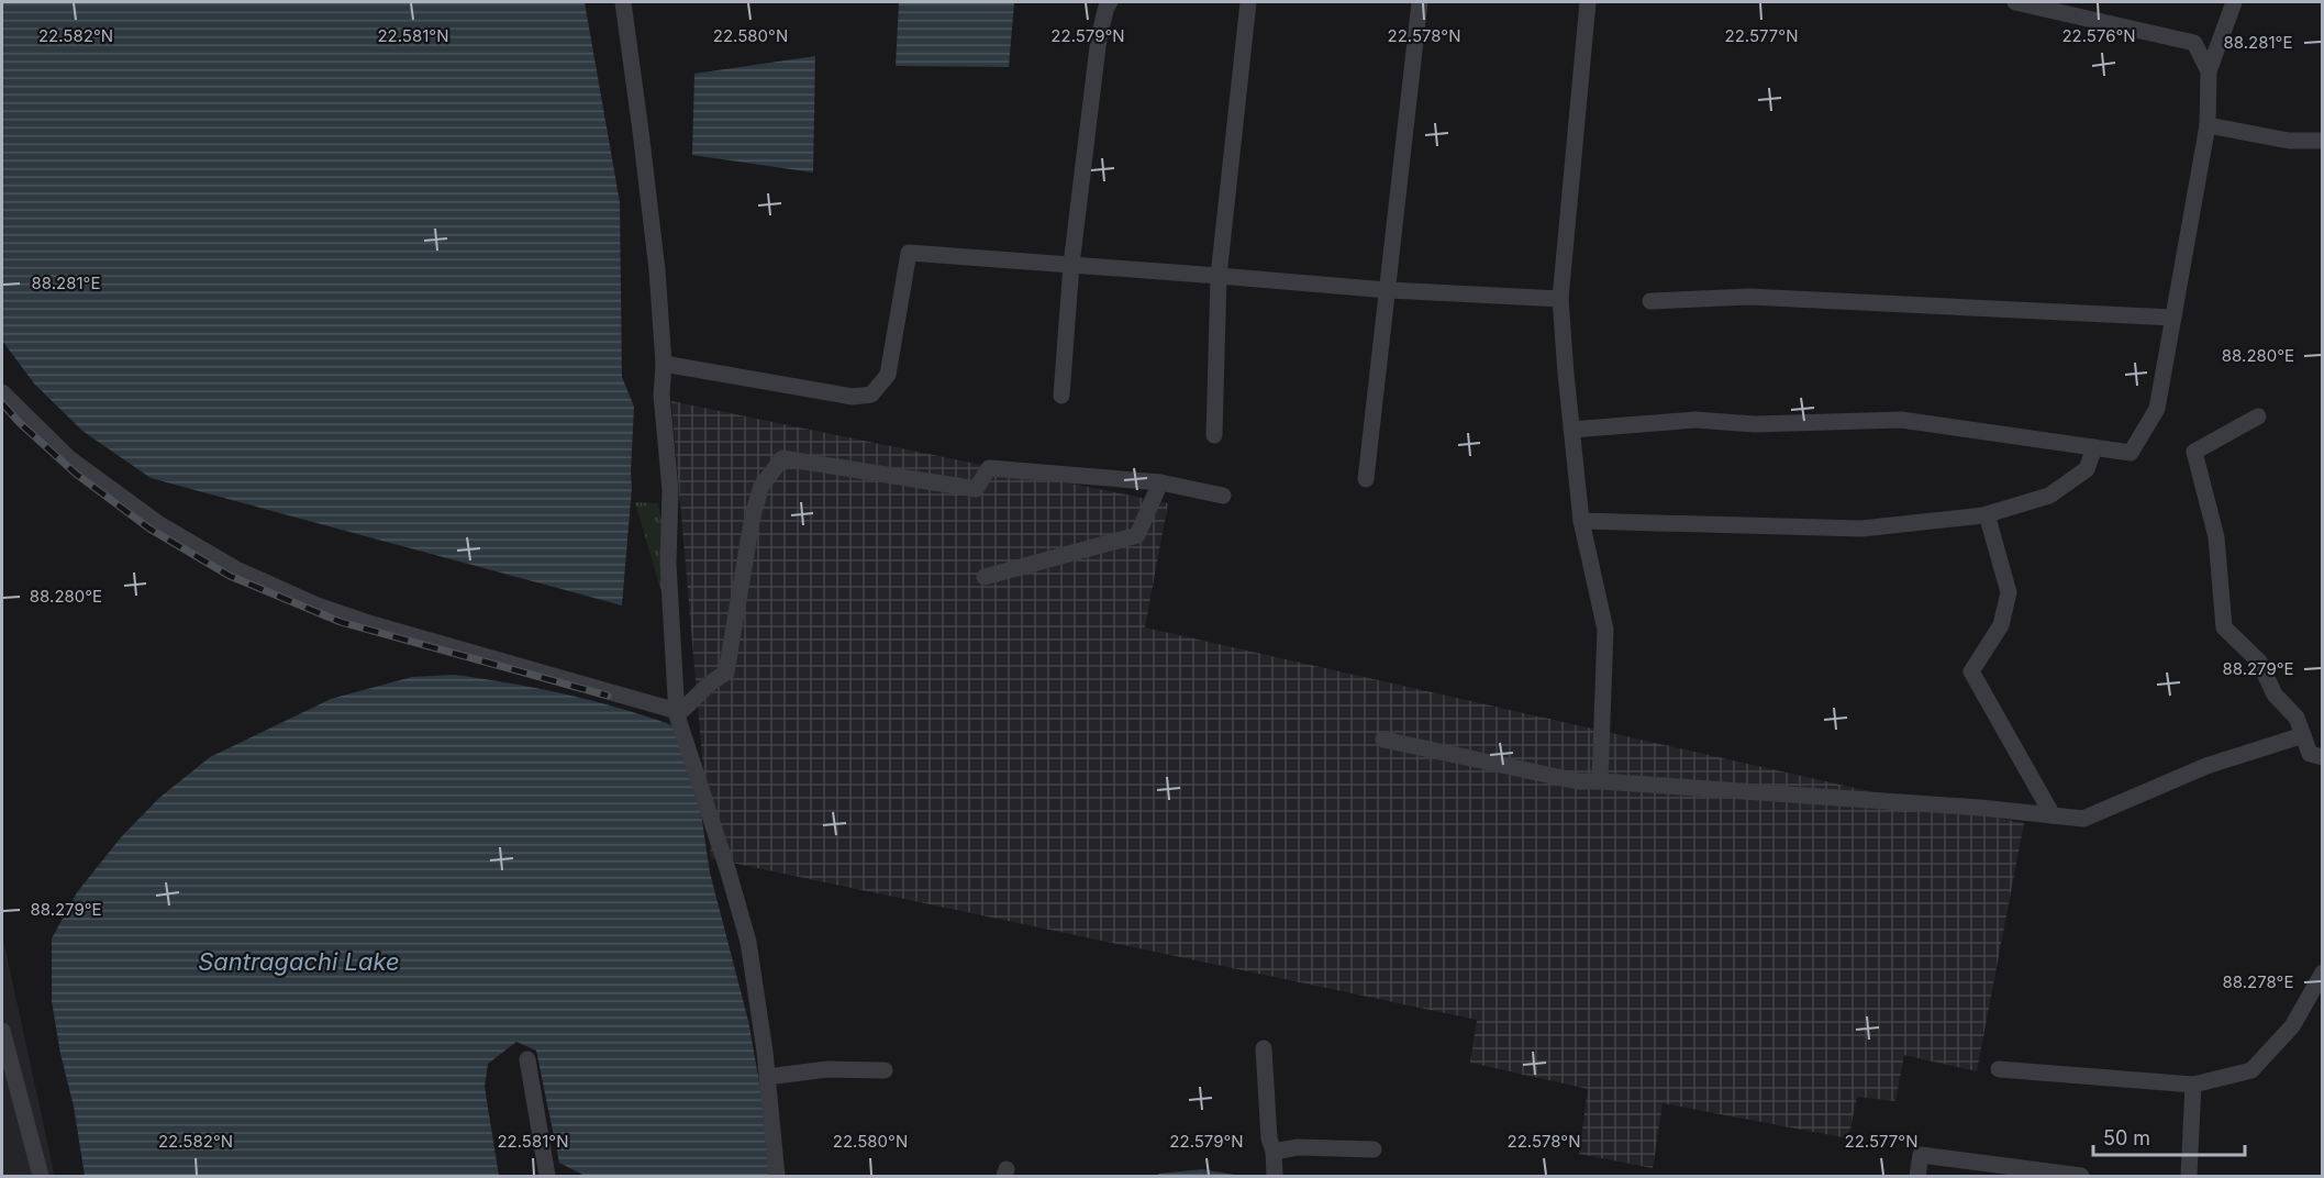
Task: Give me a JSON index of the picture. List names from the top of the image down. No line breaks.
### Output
{"water":["Santragachi Lake"],"scale_bar":"50 m","coordinates":["22.582°N","22.581°N","22.580°N","22.579°N","22.578°N","22.577°N","22.576°N","88.281°E","88.280°E","88.279°E","88.278°E"]}
